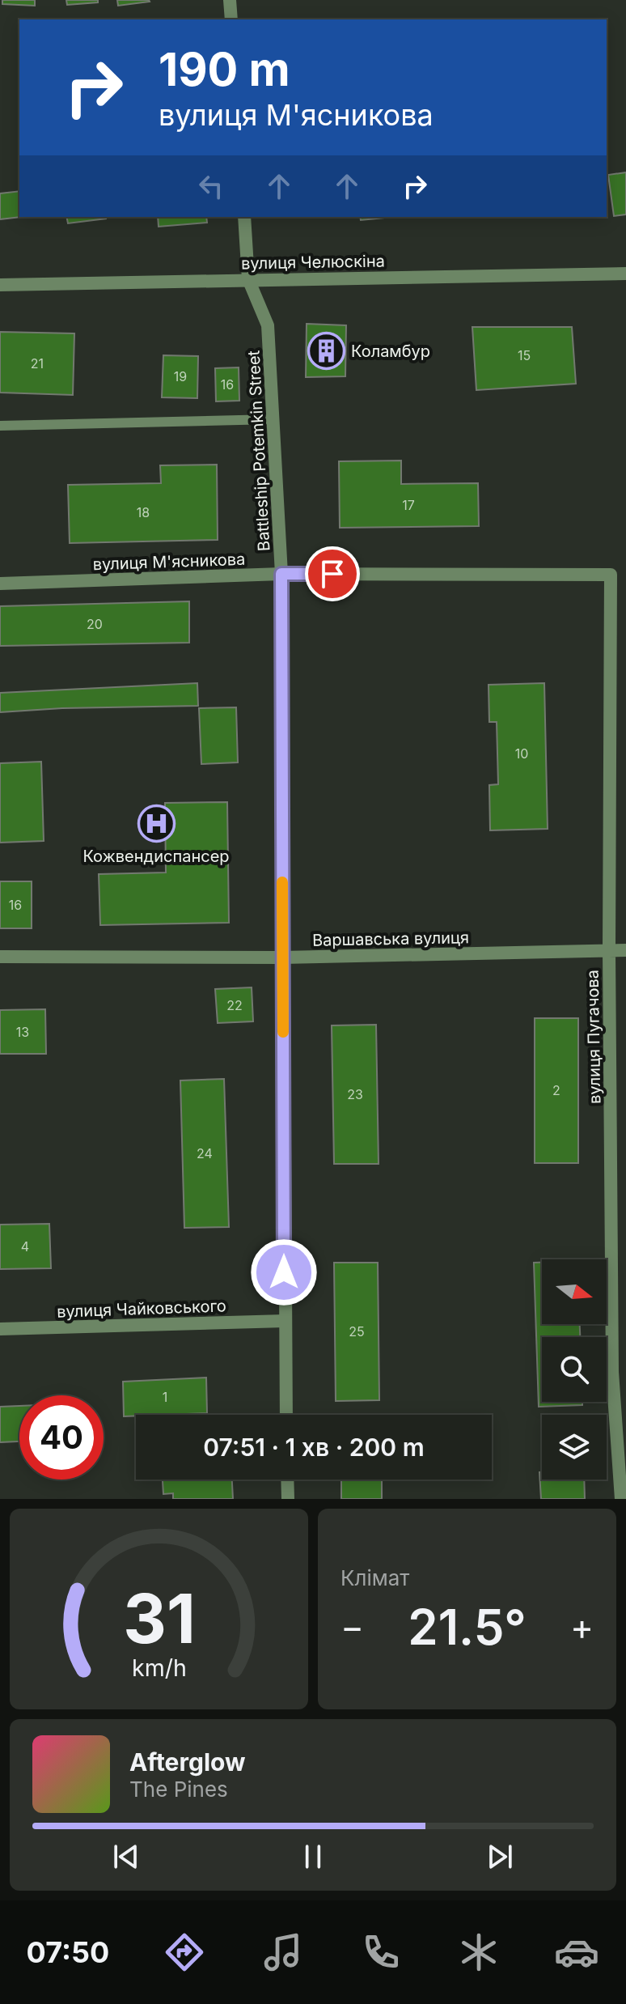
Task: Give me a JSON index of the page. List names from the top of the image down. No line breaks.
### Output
{"streets":{"street":["вулиця Челюскіна","Battleship Potemkin Street","вулиця М'ясникова","Варшавська вулиця","вулиця Пугачова","вулиця Чайковського"]},"crossings":[["вулиця Челюскіна","Battleship Potemkin Street"],["Battleship Potemkin Street","вулиця М'ясникова"],["Battleship Potemkin Street","Варшавська вулиця"],["Battleship Potemkin Street","вулиця Чайковського"],["вулиця М'ясникова","вулиця Пугачова"],["Варшавська вулиця","вулиця Пугачова"]],"places":{"building":["Коламбур"],"hospital":["Кожвендиспансер"]},"house_numbers":["15","21","19","16","17","18","20","10","16","22","13","2","23","24","4","25","1"],"north":"right","page":{"turn":["190 m","вулиця М'ясникова"],"limit":"40","trip":"07:51 · 1 хв · 200 m","tile":"Клімат","heat":["−","21.5°","+"],"song":["Afterglow","The Pines"],"tabs":"07:50","gauge":["31","km/h"]}}
